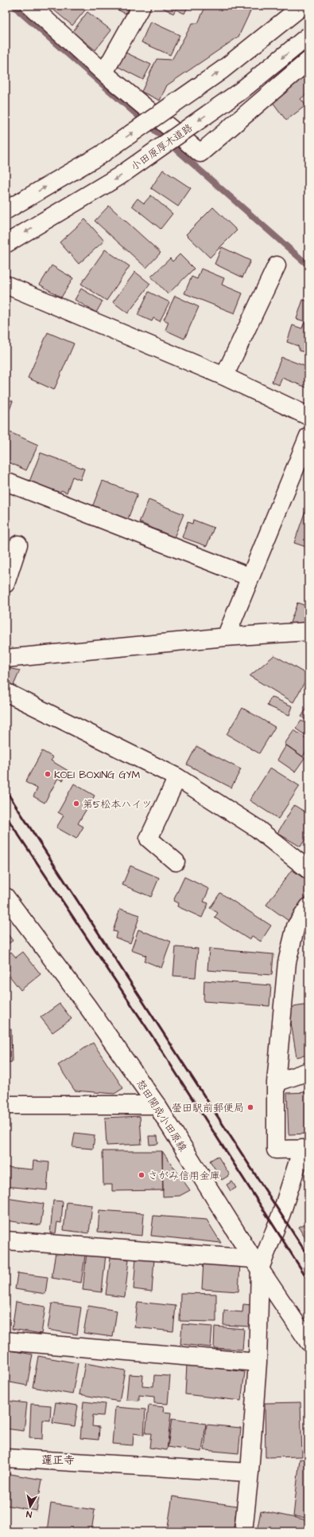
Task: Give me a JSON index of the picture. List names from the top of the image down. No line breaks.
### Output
{"streets":{"main road":["小田原厚木道路","怒田開成小田原線"]},"districts":["蓮正寺"],"places":["KOEI BOXING GYM","第5松本ハイツ","螢田駅前郵便局","さがみ信用金庫"],"north":"bottom"}
